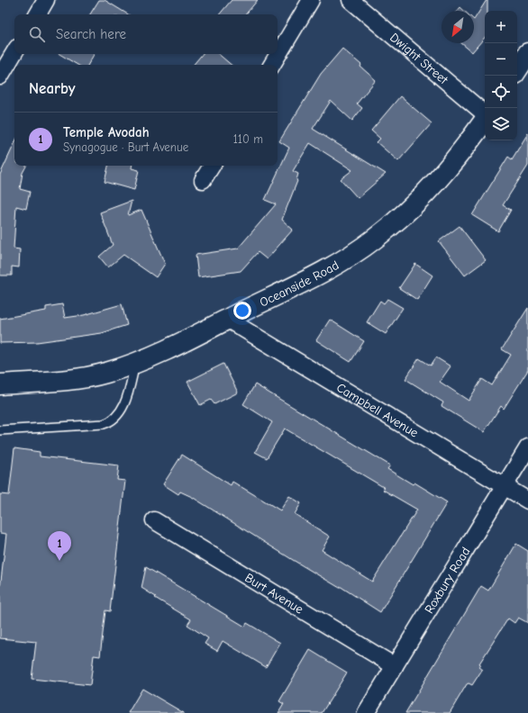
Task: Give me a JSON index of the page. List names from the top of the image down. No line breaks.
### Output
{"streets":{"main road":["Oceanside Road"],"street":["Dwight Street","Campbell Avenue","Roxbury Road","Burt Avenue"]},"crossings":[["Oceanside Road","Campbell Avenue"],["Campbell Avenue","Roxbury Road"],["Roxbury Road","Burt Avenue"]],"north":"bottom left","page":{"map_buttons":["+","−"],"search":"Search here","heading":"Nearby","list":[{"mark":"1","name":"Temple Avodah","note":"Synagogue · Burt Avenue","value":"110 m"}],"pins":"1"}}
